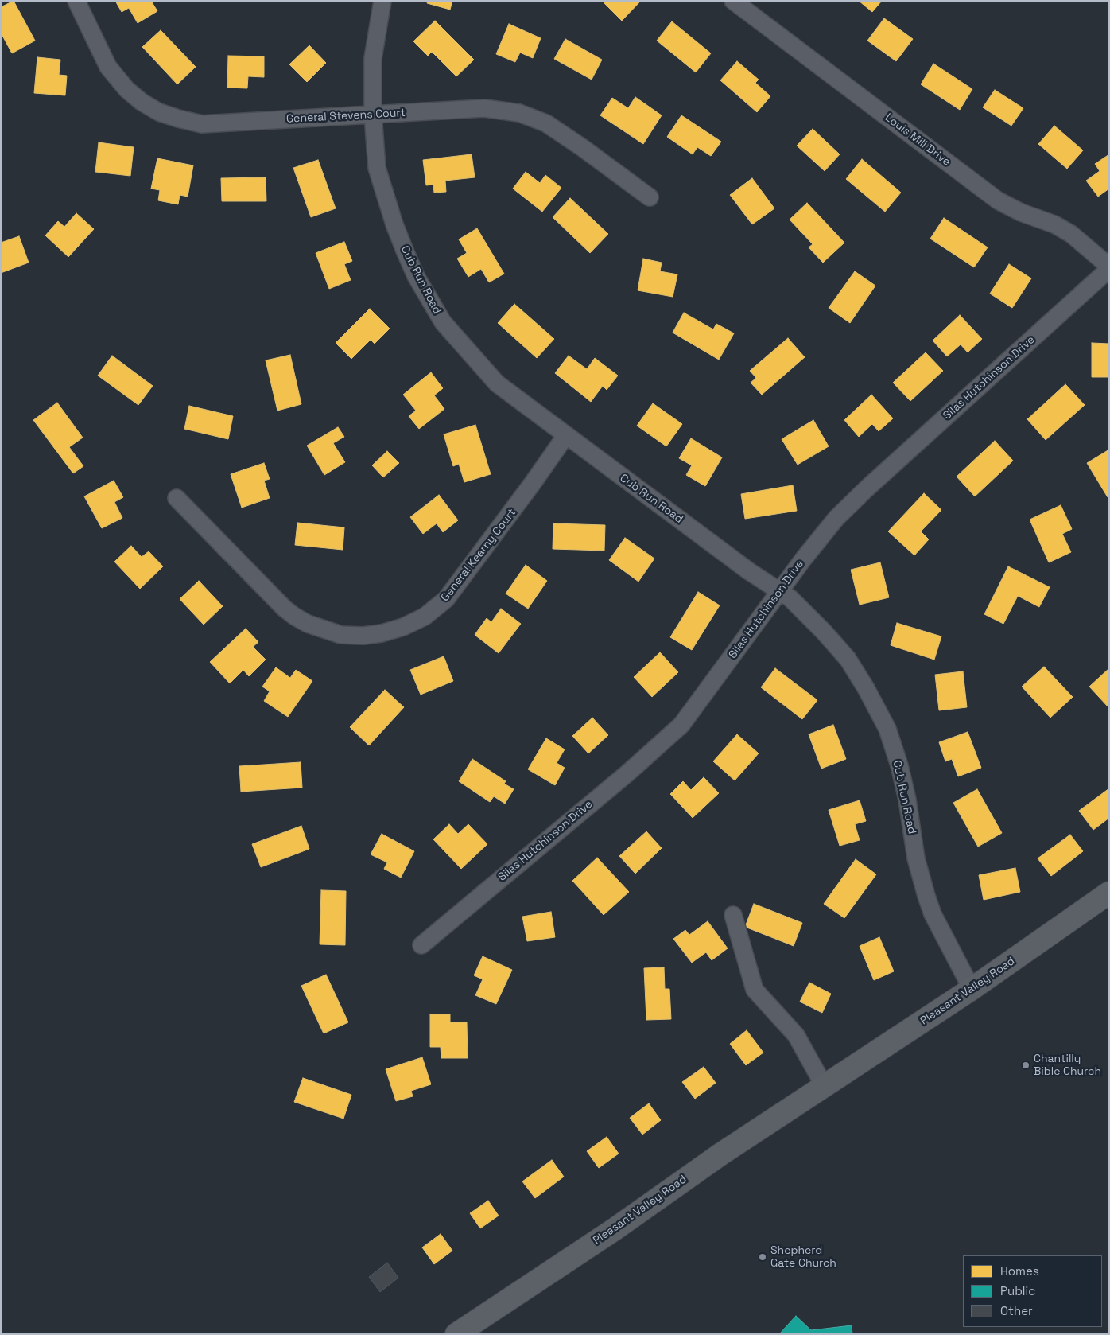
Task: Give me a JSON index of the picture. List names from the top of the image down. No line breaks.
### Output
{"streets":{"main road":["Pleasant Valley Road"],"street":["General Stevens Court","Louis Mill Drive","Cub Run Road","Silas Hutchinson Drive","General Kearny Court"]},"crossings":[["General Stevens Court","Cub Run Road"],["Louis Mill Drive","Silas Hutchinson Drive"],["Cub Run Road","Silas Hutchinson Drive"],["Cub Run Road","General Kearny Court"],["Cub Run Road","Pleasant Valley Road"]],"places":["Chantilly Bible Church","Shepherd Gate Church"],"legend":["Homes","Public","Other"]}
